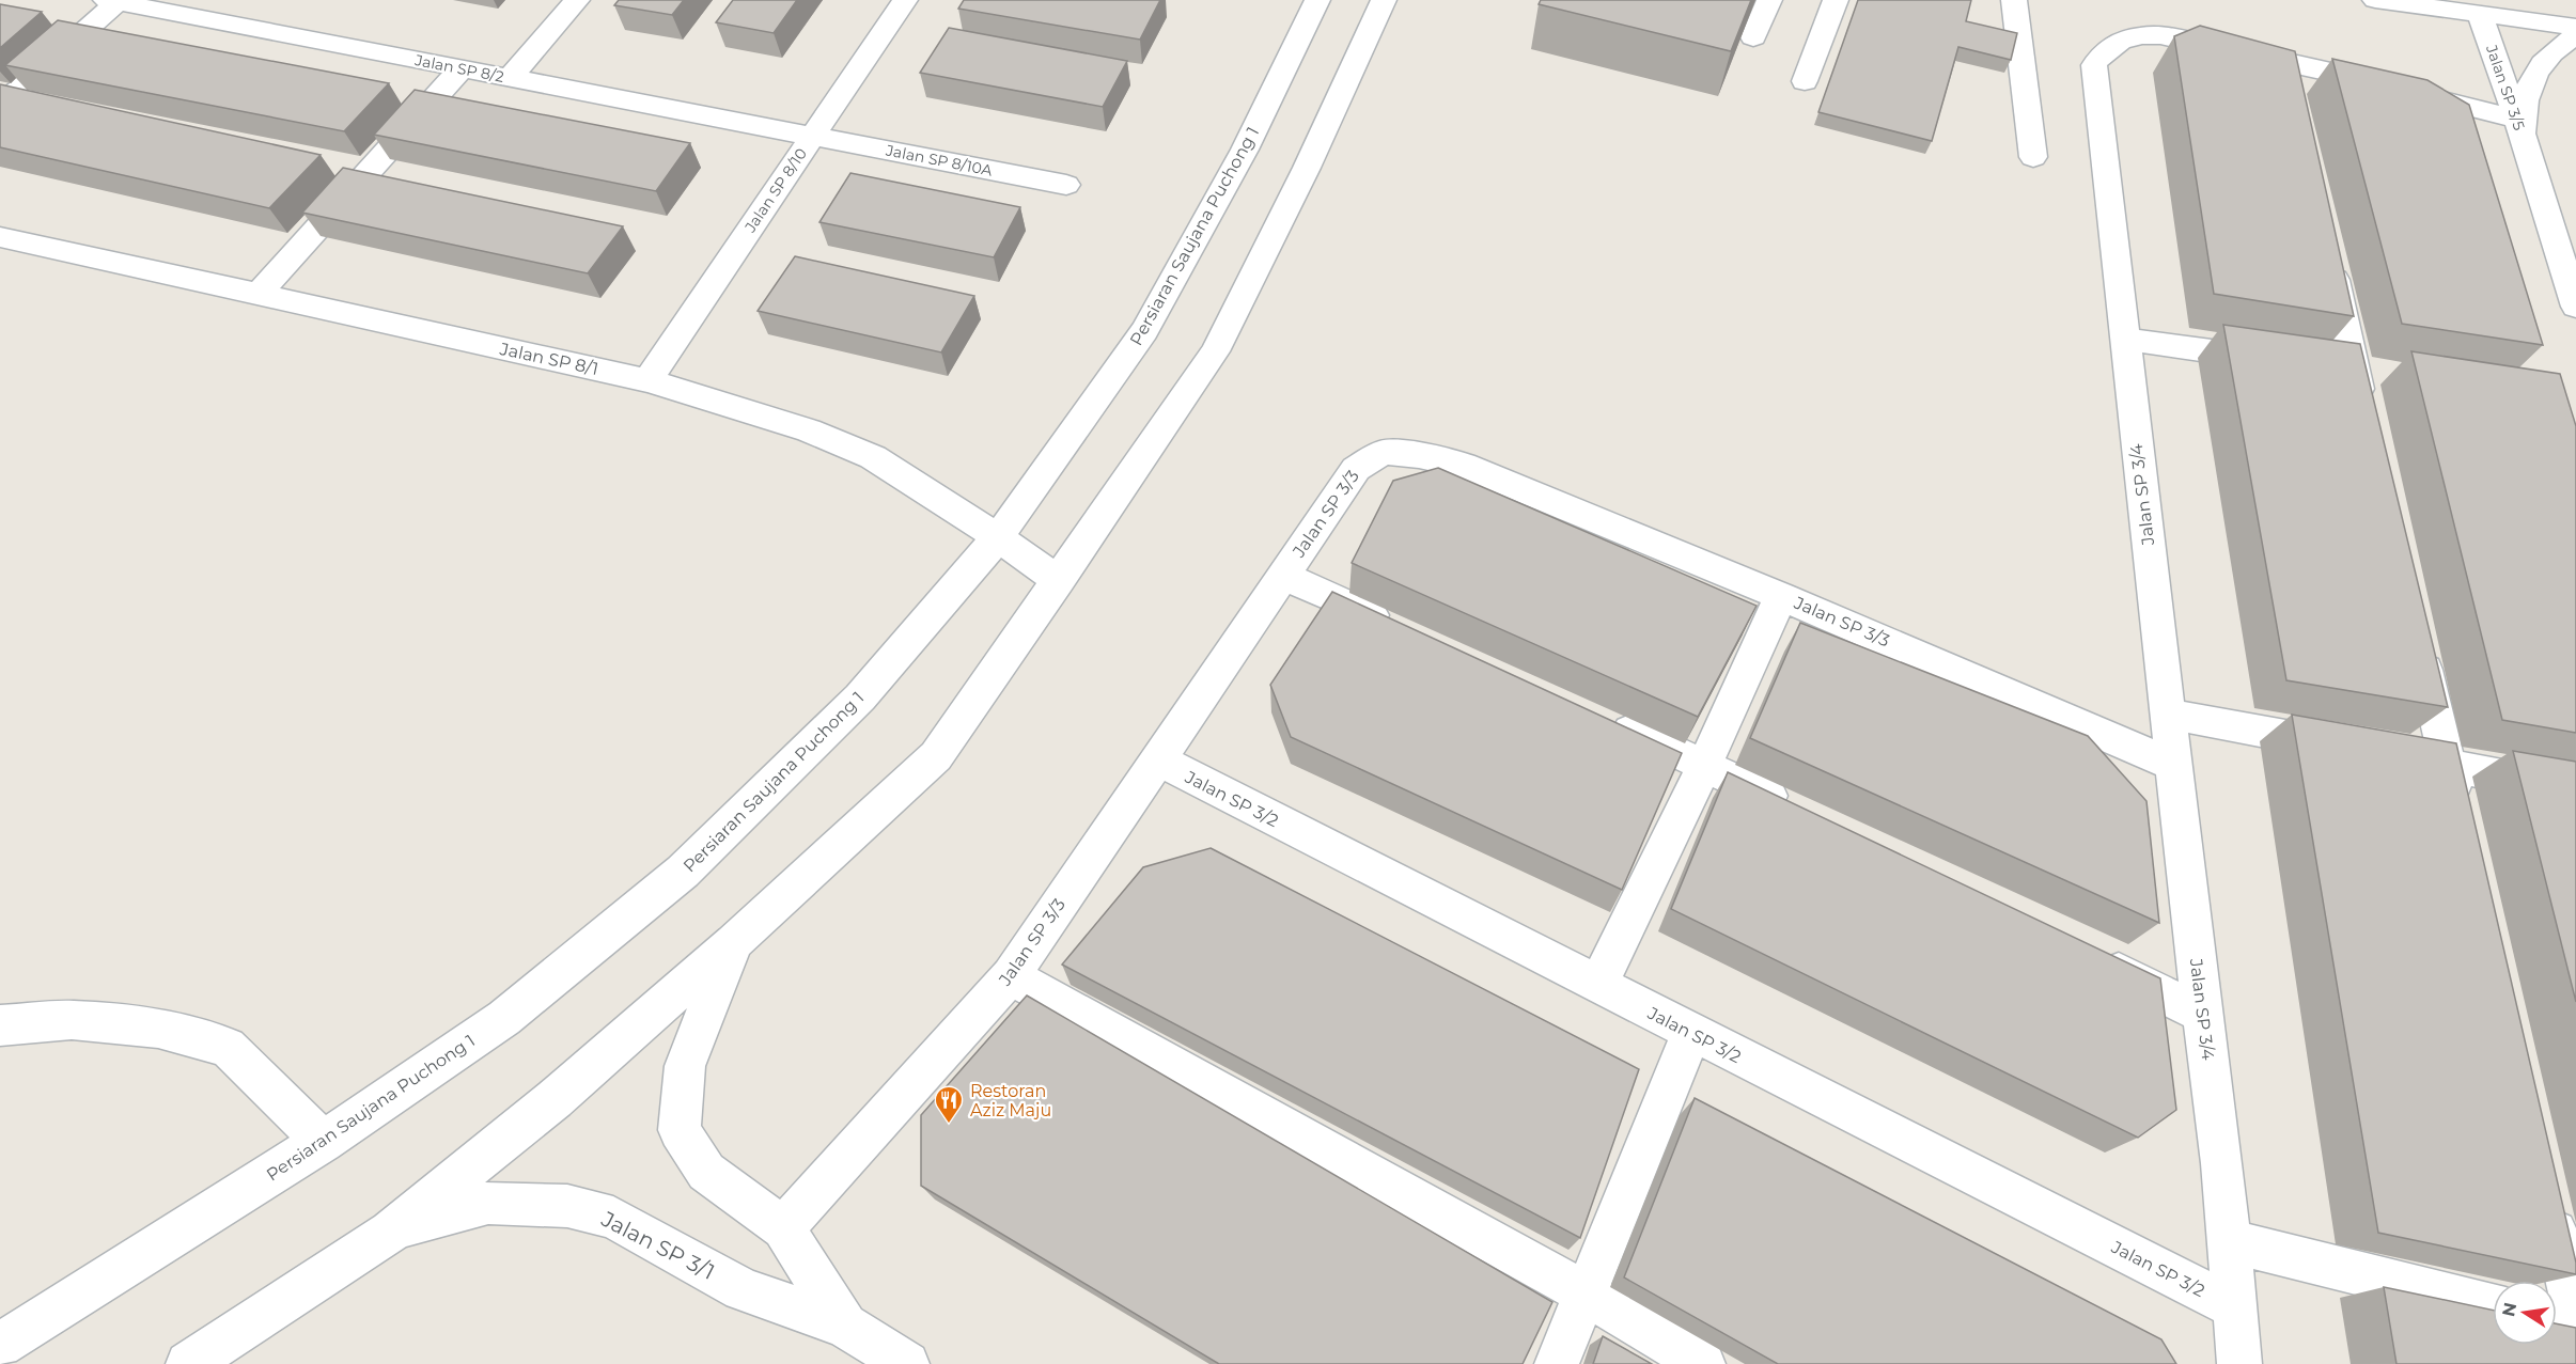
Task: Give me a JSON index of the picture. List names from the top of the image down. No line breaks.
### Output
{"streets":{"street":["Jalan SP 8/2","Jalan SP 3/5","Jalan SP 8/10A","Jalan SP 8/10","Persiaran Saujana Puchong 1","Jalan SP 8/1","Jalan SP 3/4","Jalan SP 3/3","Jalan SP 3/2","Jalan SP 3/1"]},"crossings":[["Jalan SP 8/2","Jalan SP 8/10A"],["Jalan SP 8/2","Jalan SP 8/10"],["Jalan SP 3/5","Jalan SP 3/4"],["Jalan SP 8/10A","Jalan SP 8/10"],["Jalan SP 8/10","Jalan SP 8/1"],["Persiaran Saujana Puchong 1","Jalan SP 8/1"],["Jalan SP 3/4","Jalan SP 3/3"],["Jalan SP 3/4","Jalan SP 3/2"],["Jalan SP 3/3","Jalan SP 3/2"],["Jalan SP 3/3","Jalan SP 3/1"]],"places":{"restaurant":["Restoran Aziz Maju"]},"north":"left"}
